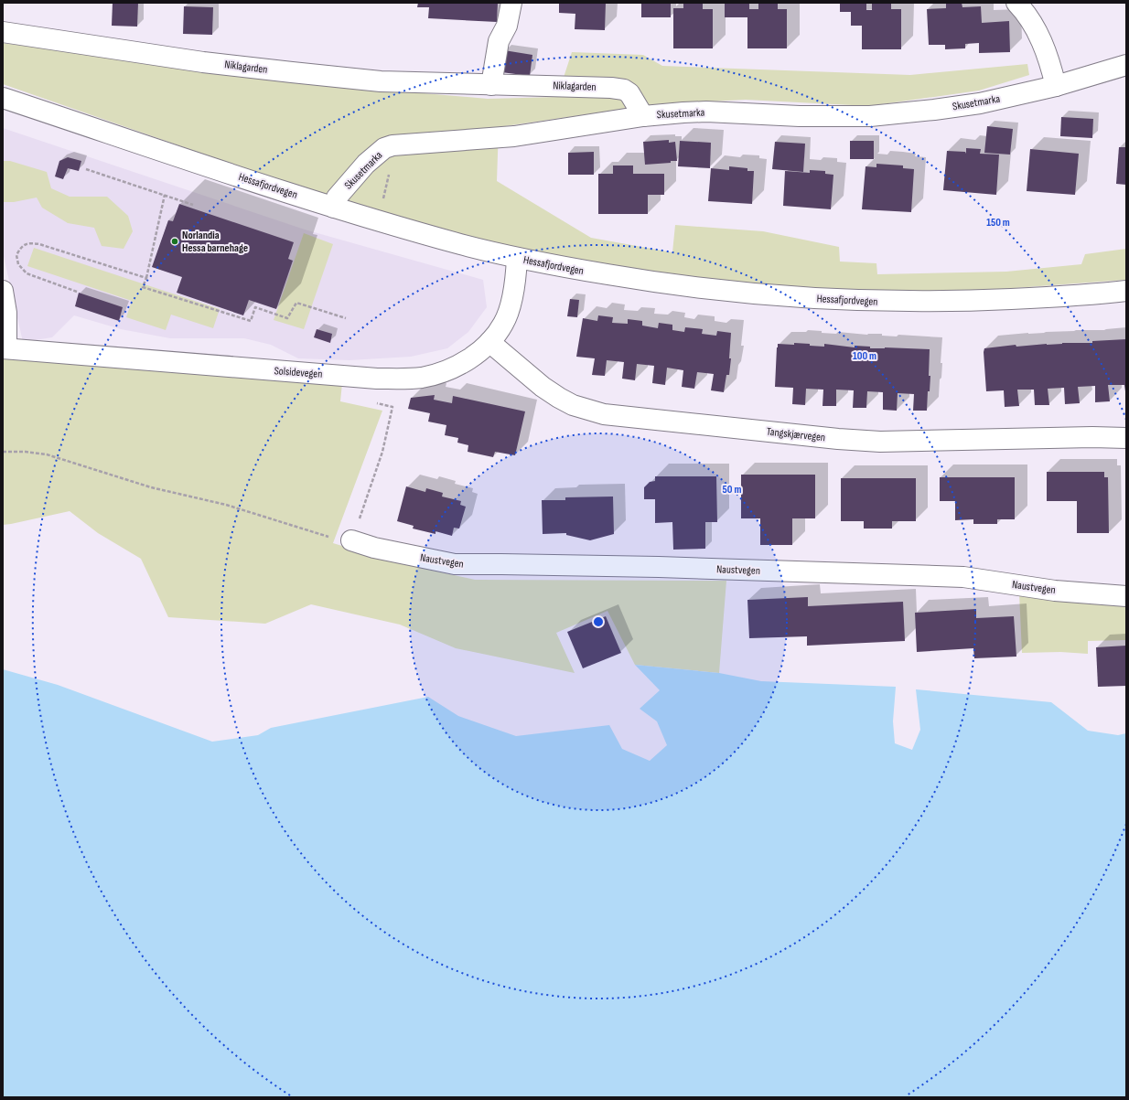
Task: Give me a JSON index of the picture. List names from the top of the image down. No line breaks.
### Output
{"streets":{"street":["Niklagarden","Skusetmarka","Hessafjordvegen","Solsidevegen","Tangskjærvegen","Naustvegen"]},"crossings":[["Niklagarden","Skusetmarka"],["Skusetmarka","Hessafjordvegen"],["Hessafjordvegen","Solsidevegen"],["Solsidevegen","Tangskjærvegen"]],"places":["Norlandia Hessa barnehage"],"rings":["150 m","100 m","50 m"]}
